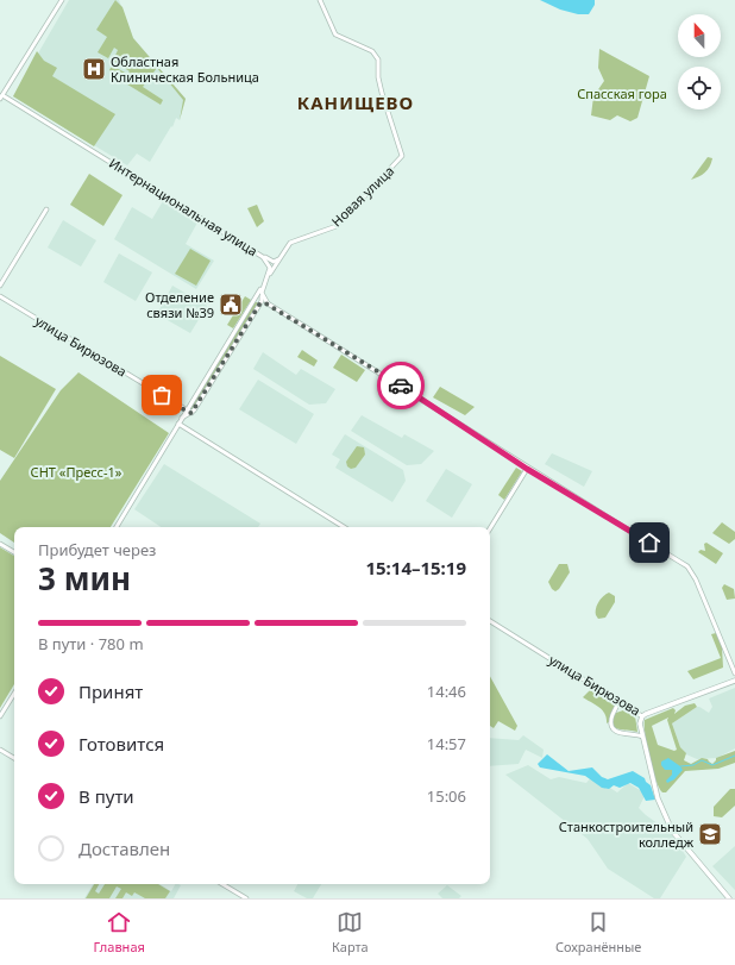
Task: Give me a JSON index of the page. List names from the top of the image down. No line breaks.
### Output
{"streets":{"main road":["Новая улица","Интернациональная улица","улица Бирюзова"]},"crossings":[["Новая улица","Интернациональная улица"]],"districts":["КАНИЩЕВО"],"parks":["Спасская гора","СНТ «Пресс-1»"],"places":{"hospital":["Областная Клиническая Больница"],"public building":["Отделение связи №39"],"school or university":["Станкостроительный колледж"]},"north":"top","page":{"heading":["3 мин","Прибудет через","15:14–15:19"],"bar":"В пути · 780 m","list":[["Принят","14:46"],["Готовится","14:57"],["В пути","15:06"],"Доставлен"],"tabs":["Главная","Карта","Сохранённые"]}}
